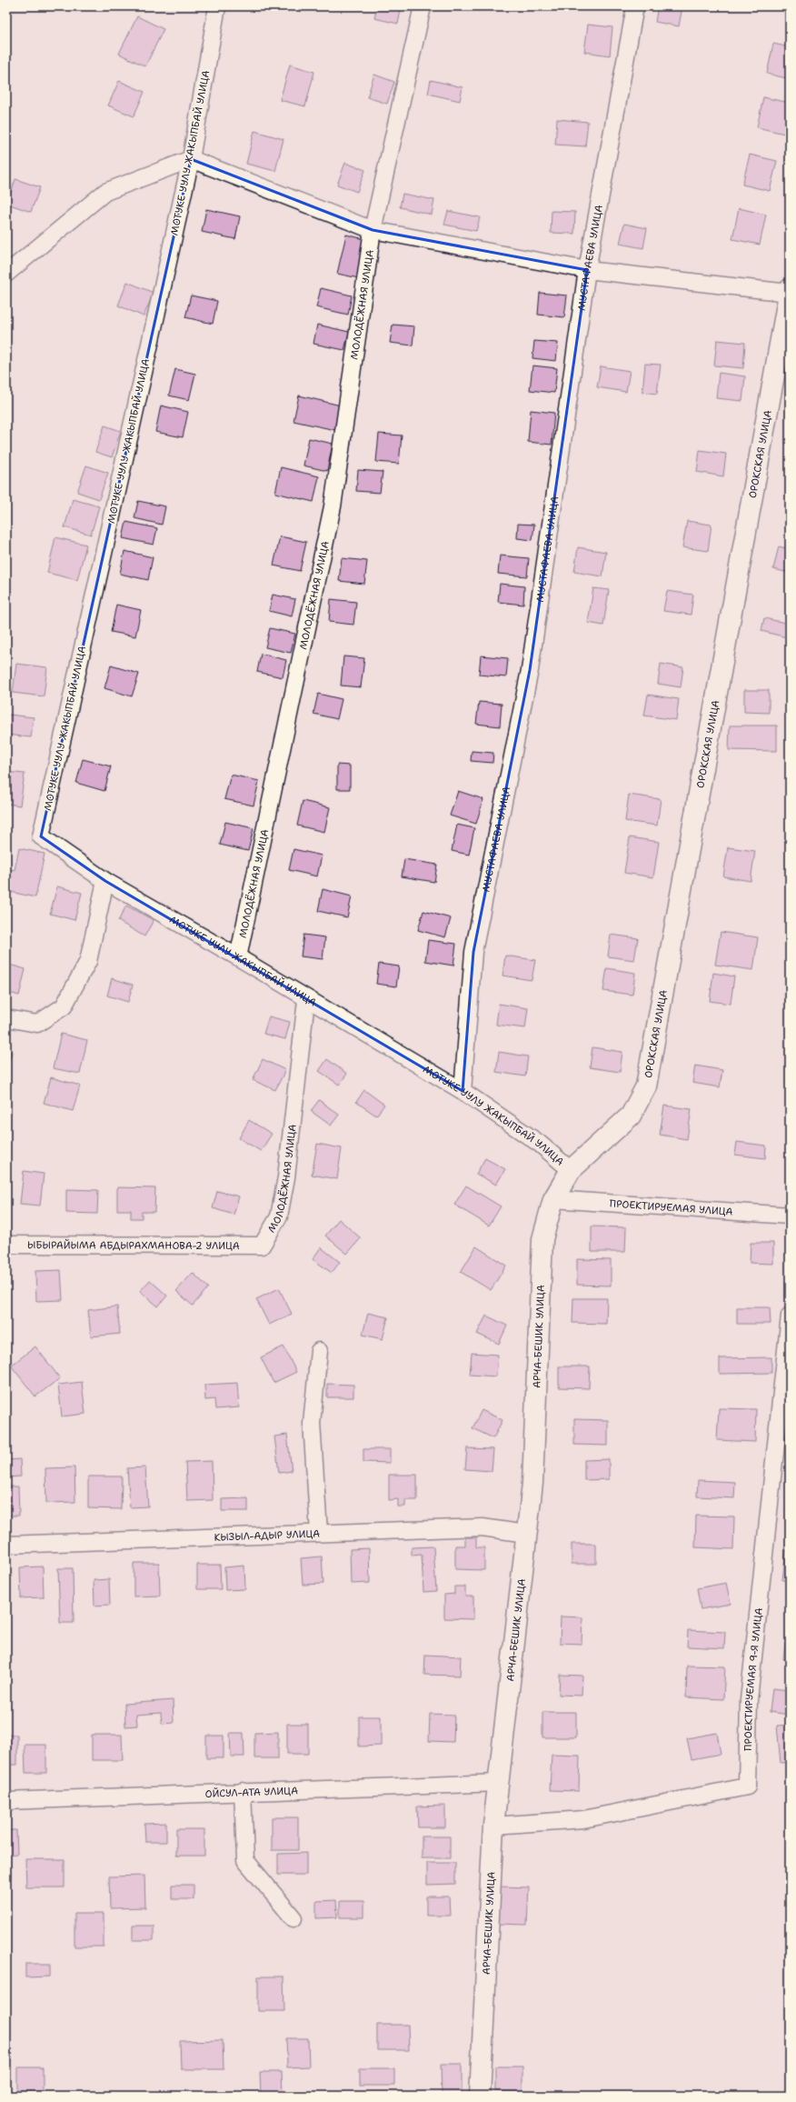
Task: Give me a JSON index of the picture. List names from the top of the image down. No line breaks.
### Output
{"streets":{"street":["МОТУКЕ УУЛУ ЖАКЫПБАЙ УЛИЦА","МУСТАФАЕВА УЛИЦА","МОЛОДЁЖНАЯ УЛИЦА","ОРОКСКАЯ УЛИЦА","ПРОЕКТИРУЕМАЯ УЛИЦА","ЫБЫРАЙЫМА АБДЫРАХМАНОВА-2 УЛИЦА","АРЧА-БЕШИК УЛИЦА","КЫЗЫЛ-АДЫР УЛИЦА","ПРОЕКТИРУЕМАЯ 9-Я УЛИЦА","ОЙСУЛ-АТА УЛИЦА"]},"crossings":[["МОТУКЕ УУЛУ ЖАКЫПБАЙ УЛИЦА","МУСТАФАЕВА УЛИЦА"],["МОТУКЕ УУЛУ ЖАКЫПБАЙ УЛИЦА","МОЛОДЁЖНАЯ УЛИЦА"],["МОТУКЕ УУЛУ ЖАКЫПБАЙ УЛИЦА","ОРОКСКАЯ УЛИЦА"],["МОТУКЕ УУЛУ ЖАКЫПБАЙ УЛИЦА","АРЧА-БЕШИК УЛИЦА"],["МОЛОДЁЖНАЯ УЛИЦА","ЫБЫРАЙЫМА АБДЫРАХМАНОВА-2 УЛИЦА"],["ОРОКСКАЯ УЛИЦА","АРЧА-БЕШИК УЛИЦА"],["ПРОЕКТИРУЕМАЯ УЛИЦА","АРЧА-БЕШИК УЛИЦА"],["АРЧА-БЕШИК УЛИЦА","КЫЗЫЛ-АДЫР УЛИЦА"],["АРЧА-БЕШИК УЛИЦА","ПРОЕКТИРУЕМАЯ 9-Я УЛИЦА"],["АРЧА-БЕШИК УЛИЦА","ОЙСУЛ-АТА УЛИЦА"]]}
